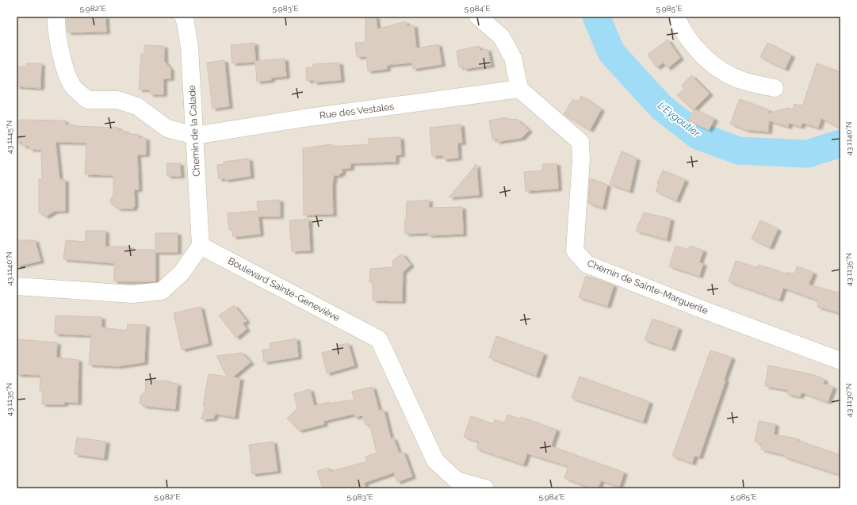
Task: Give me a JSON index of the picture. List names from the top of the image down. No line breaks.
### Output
{"streets":{"street":["Rue des Vestales","Chemin de la Calade","Chemin de Sainte-Marguerite","Boulevard Sainte-Geneviève"]},"crossings":[["Rue des Vestales","Chemin de la Calade"],["Rue des Vestales","Chemin de Sainte-Marguerite"],["Chemin de la Calade","Boulevard Sainte-Geneviève"]],"water":["L'Eygoutier"],"coordinates":["5.982°E","5.983°E","5.984°E","5.985°E","43.1145°N","43.1140°N","43.1135°N","43.1130°N"]}
